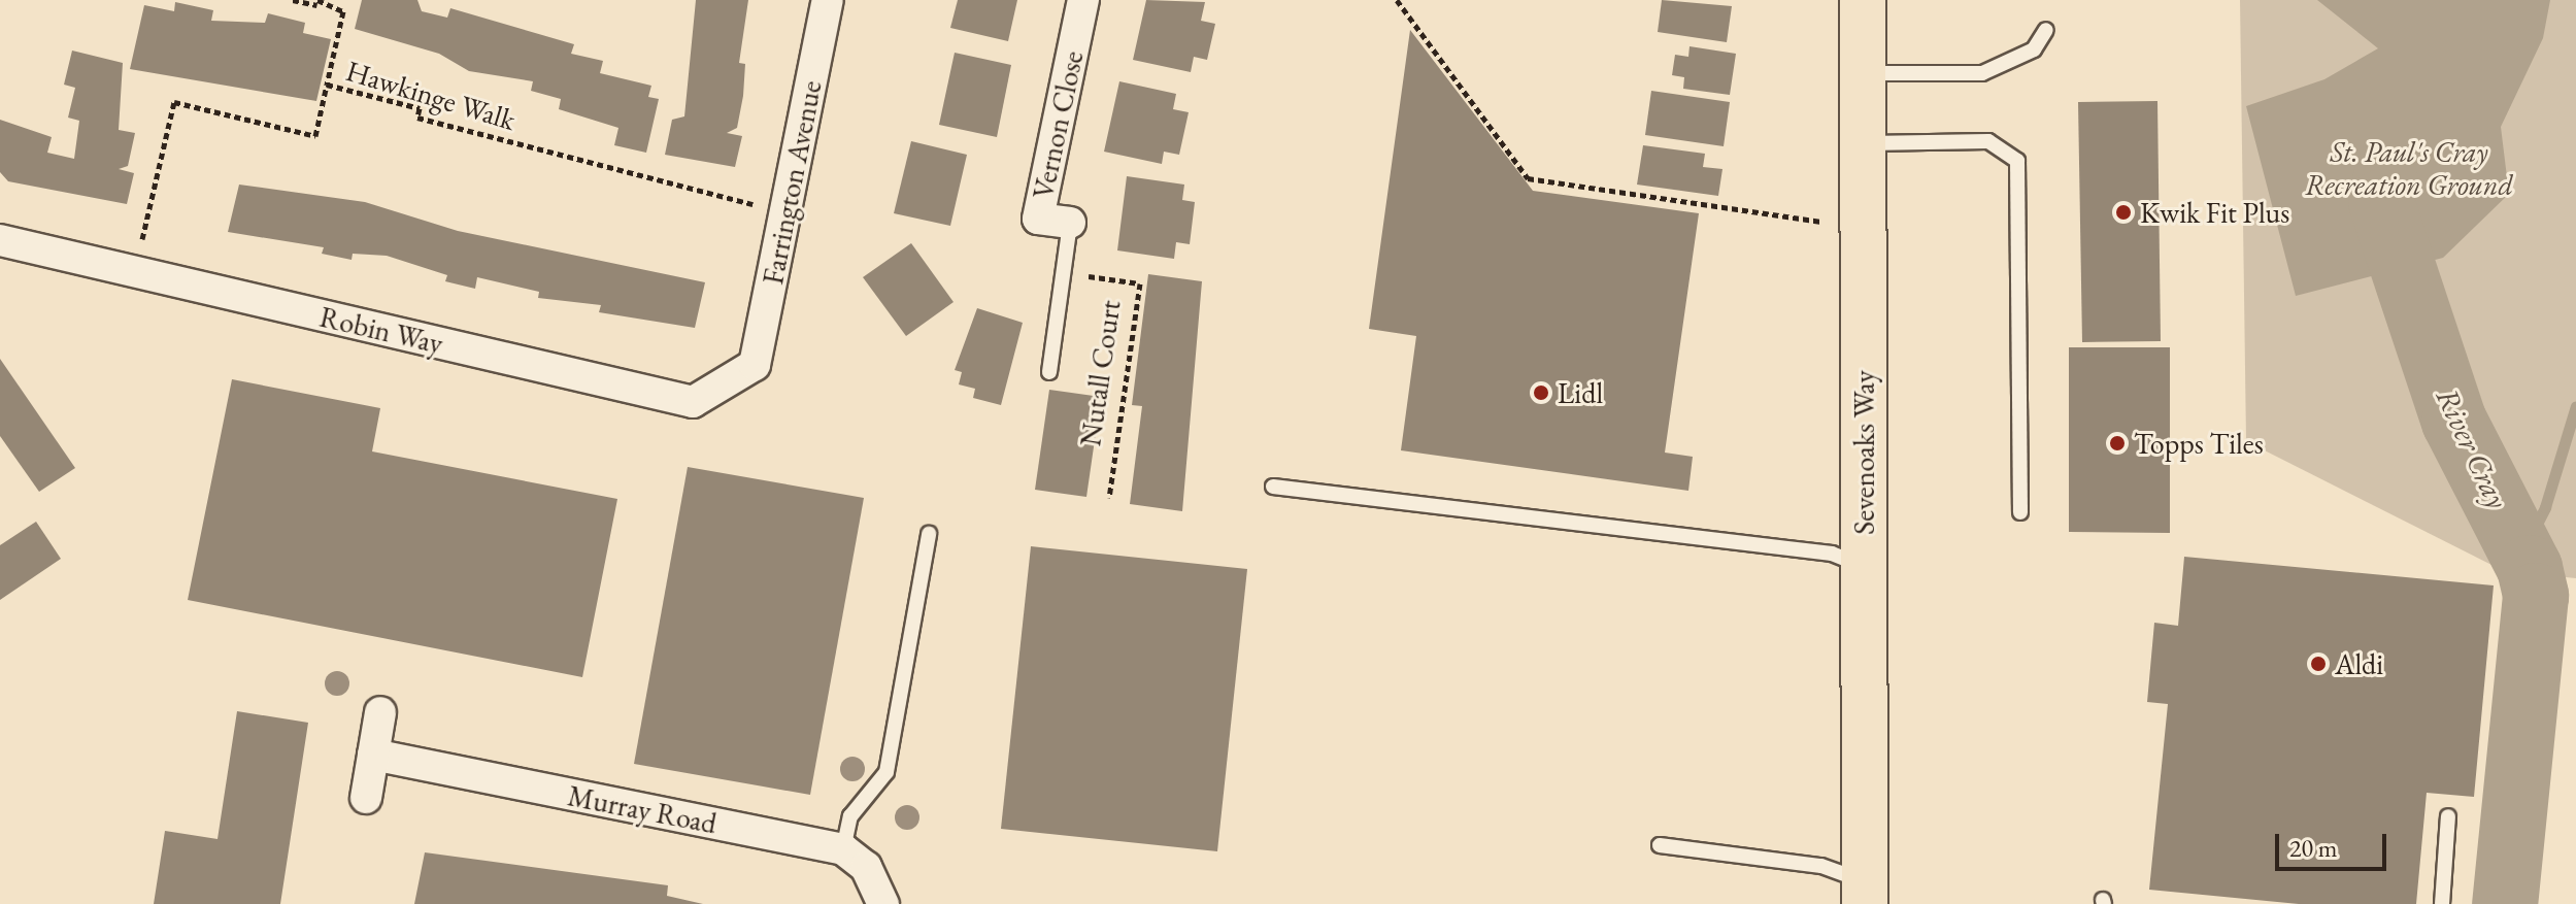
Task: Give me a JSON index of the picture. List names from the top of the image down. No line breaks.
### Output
{"streets":{"main road":["Sevenoaks Way"],"street":["Vernon Close","Farrington Avenue","Robin Way","Murray Road"],"lane":["Nutall Court"],"path":["Hawkinge Walk"]},"crossings":[["Hawkinge Walk","Farrington Avenue"],["Hawkinge Walk","Robin Way"],["Vernon Close","Nutall Court"],["Farrington Avenue","Robin Way"]],"water":["River Cray"],"parks":["St. Paul's Cray Recreation Ground"],"places":["Kwik Fit Plus","Lidl","Topps Tiles","Aldi"],"scale_bar":"20 m"}
